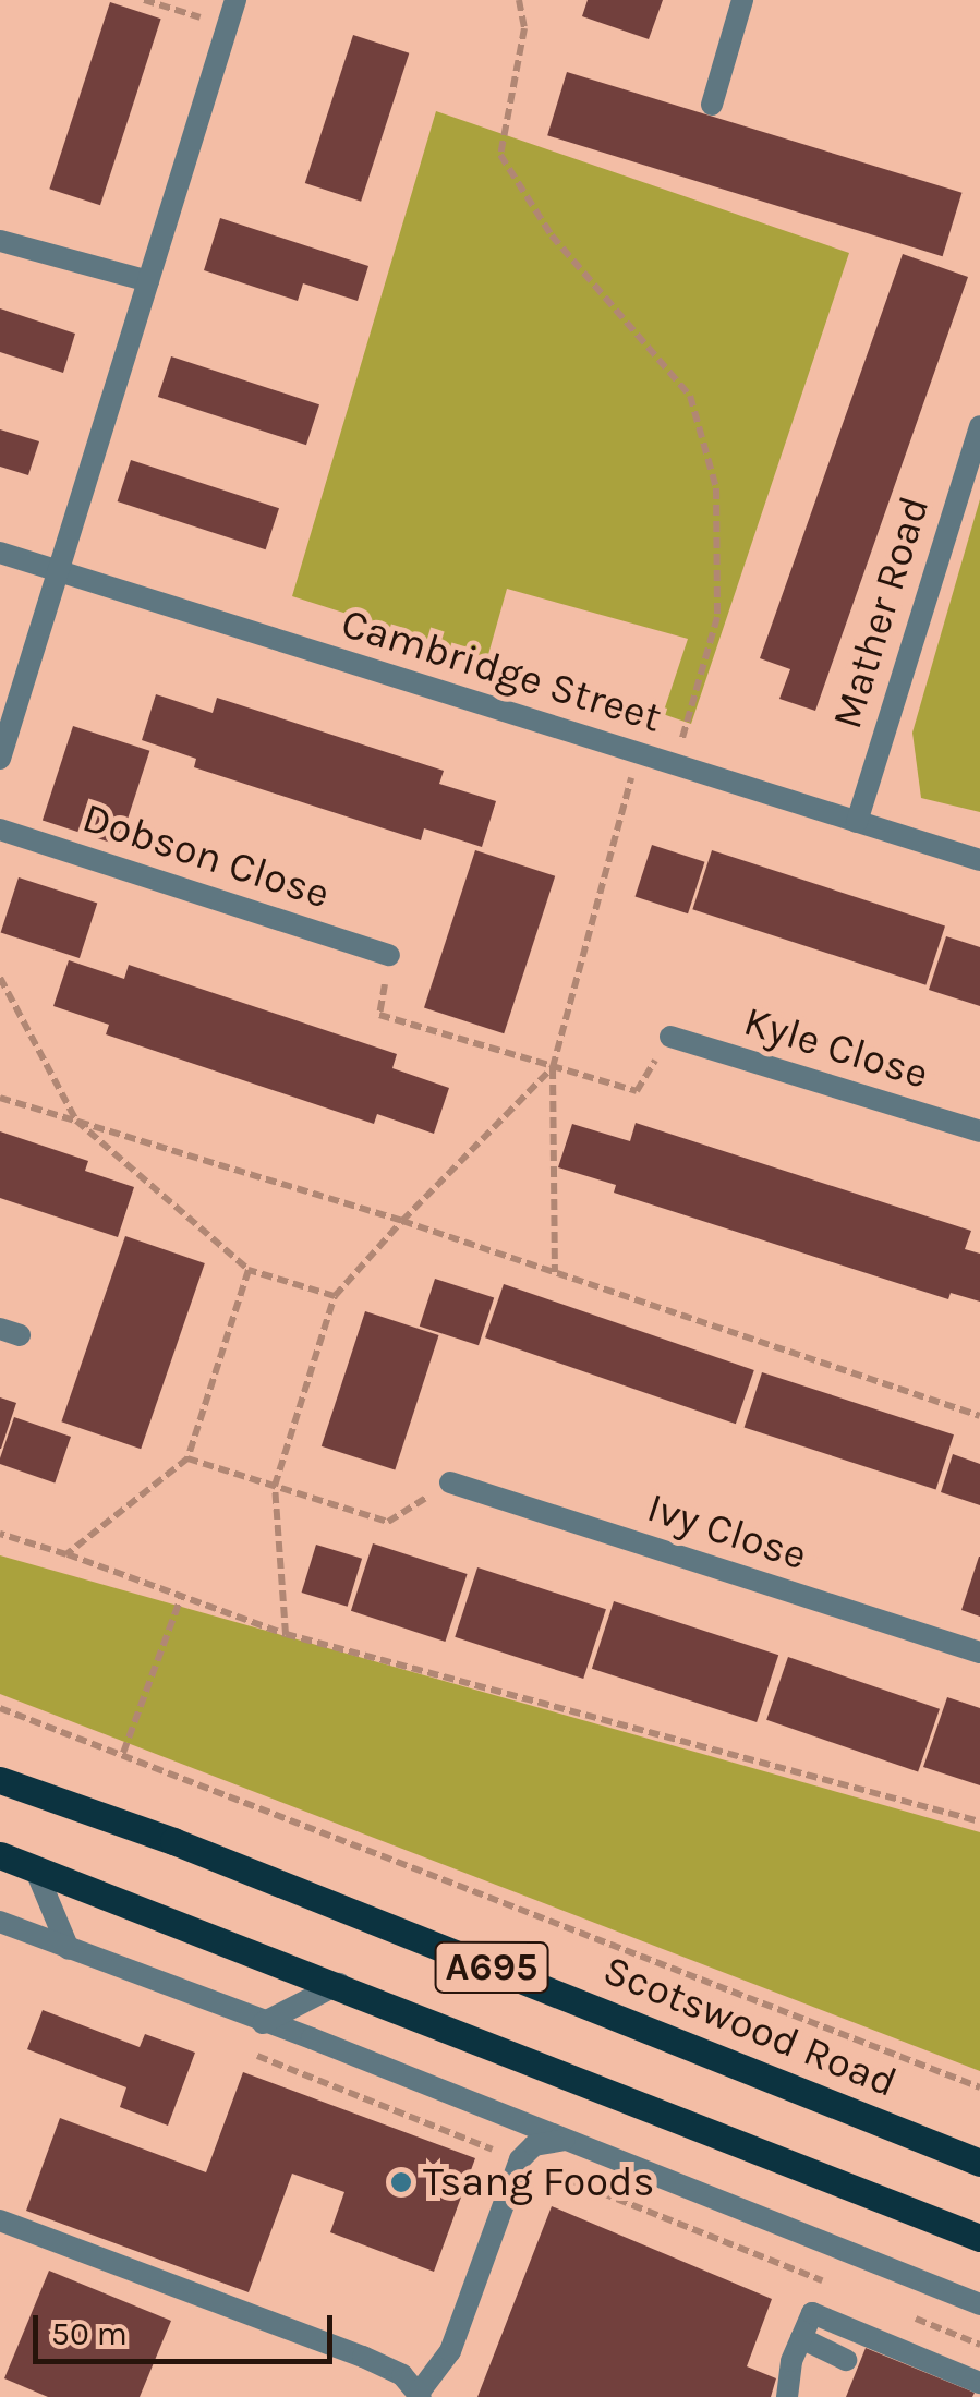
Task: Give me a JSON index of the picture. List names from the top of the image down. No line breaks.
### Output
{"streets":{"main road":["A695","Scotswood Road"],"street":["Mather Road","Cambridge Street","Dobson Close","Kyle Close","Ivy Close"]},"crossings":[["Mather Road","Cambridge Street"]],"places":["Tsang Foods"],"scale_bar":"50 m"}
